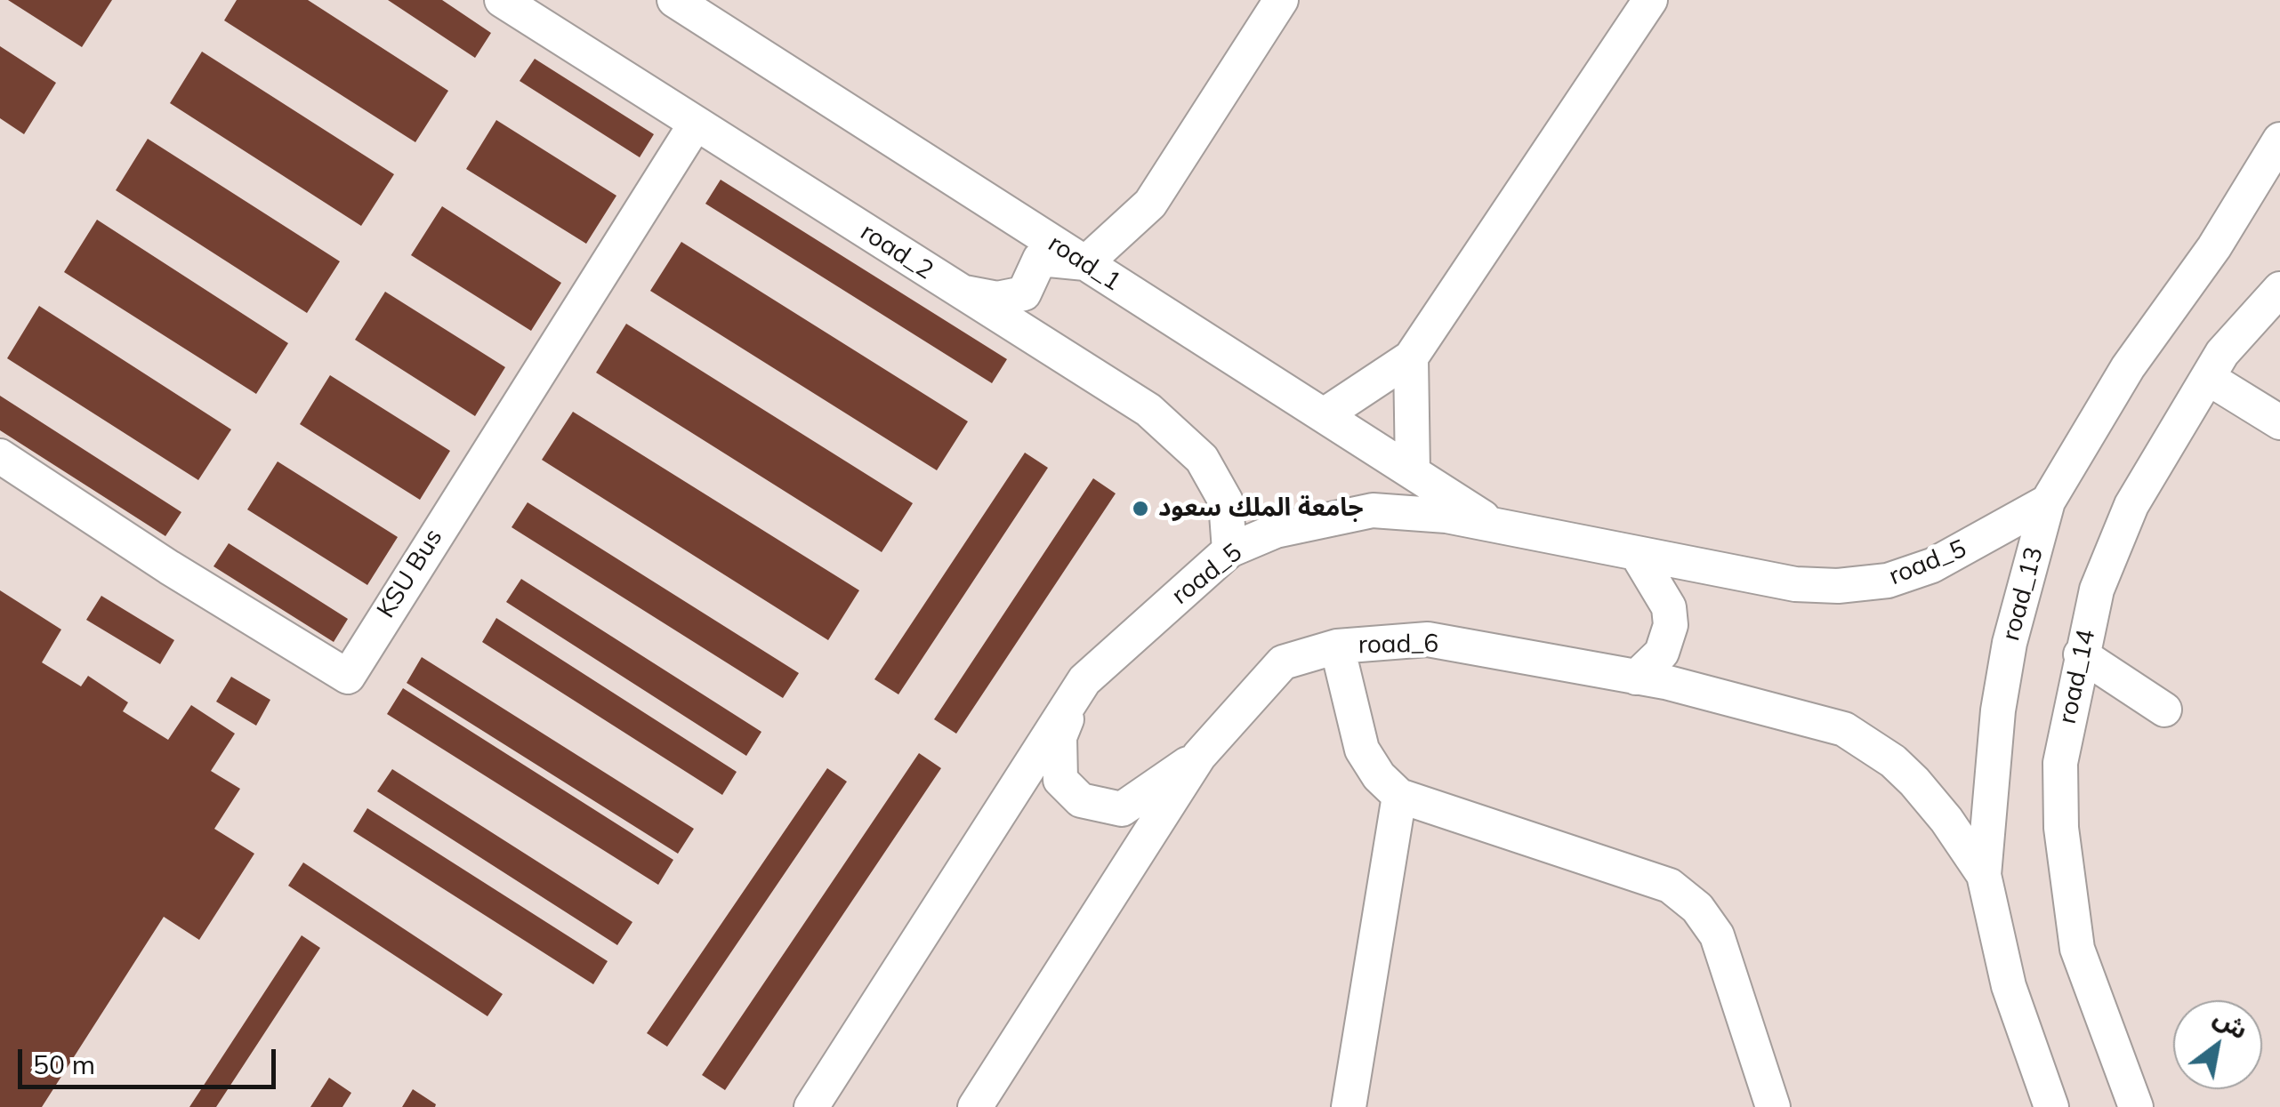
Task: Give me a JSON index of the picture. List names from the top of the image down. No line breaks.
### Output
{"streets":{"street":["road_2","road_1","road_5","KSU Bus","road_13","road_6","road_14"]},"crossings":[["road_2","road_5"],["road_2","KSU Bus"],["road_1","road_5"],["road_5","road_13"],["road_13","road_6"]],"places":["جامعة الملك سعود"],"scale_bar":"50 m","north":"top right"}
